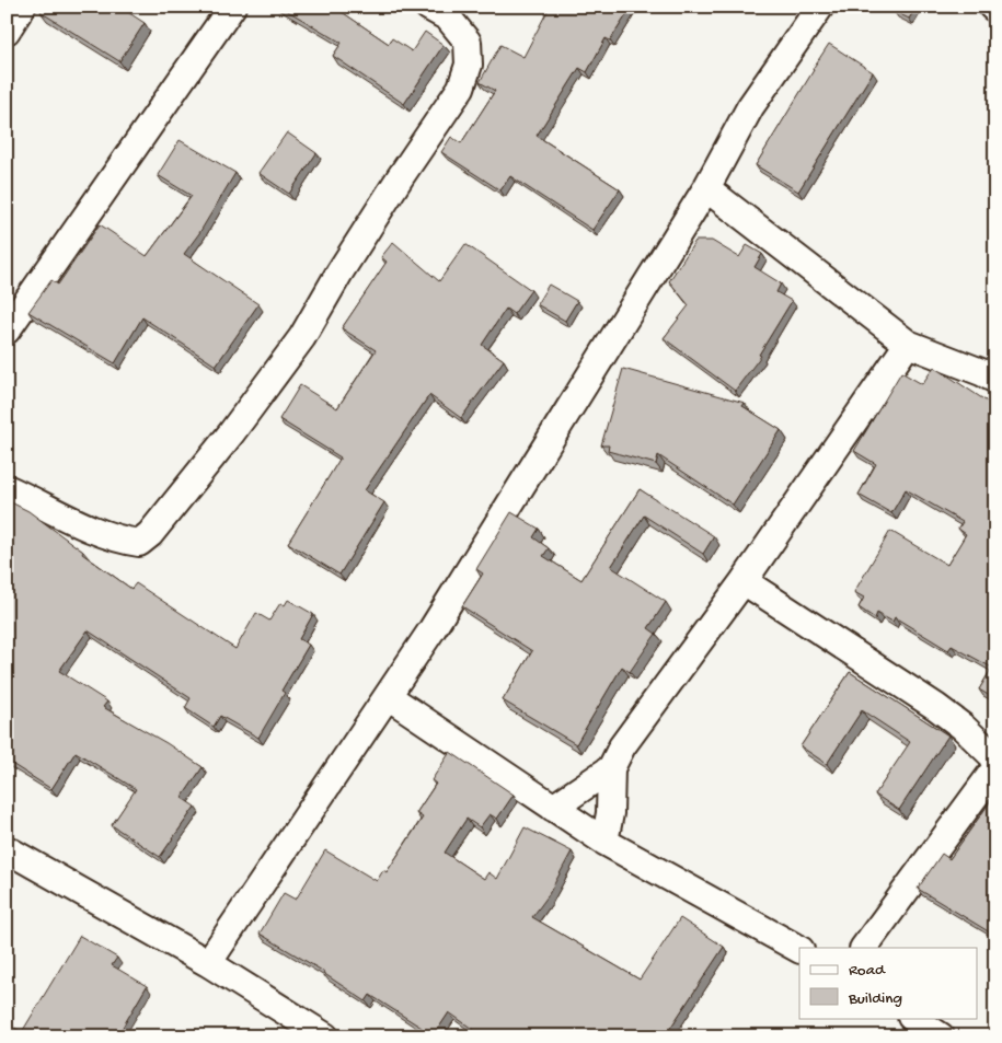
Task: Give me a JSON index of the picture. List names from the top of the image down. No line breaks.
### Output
{"legend":["Road","Building"]}
